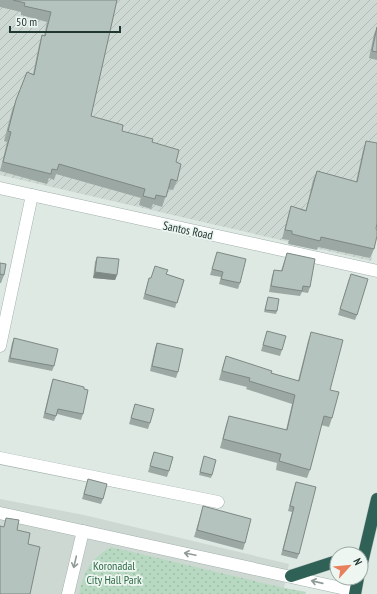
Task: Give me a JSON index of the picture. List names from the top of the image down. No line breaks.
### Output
{"streets":{"street":["Santos Road"]},"parks":["Koronadal City Hall Park"],"scale_bar":"50 m","north":"top right"}
